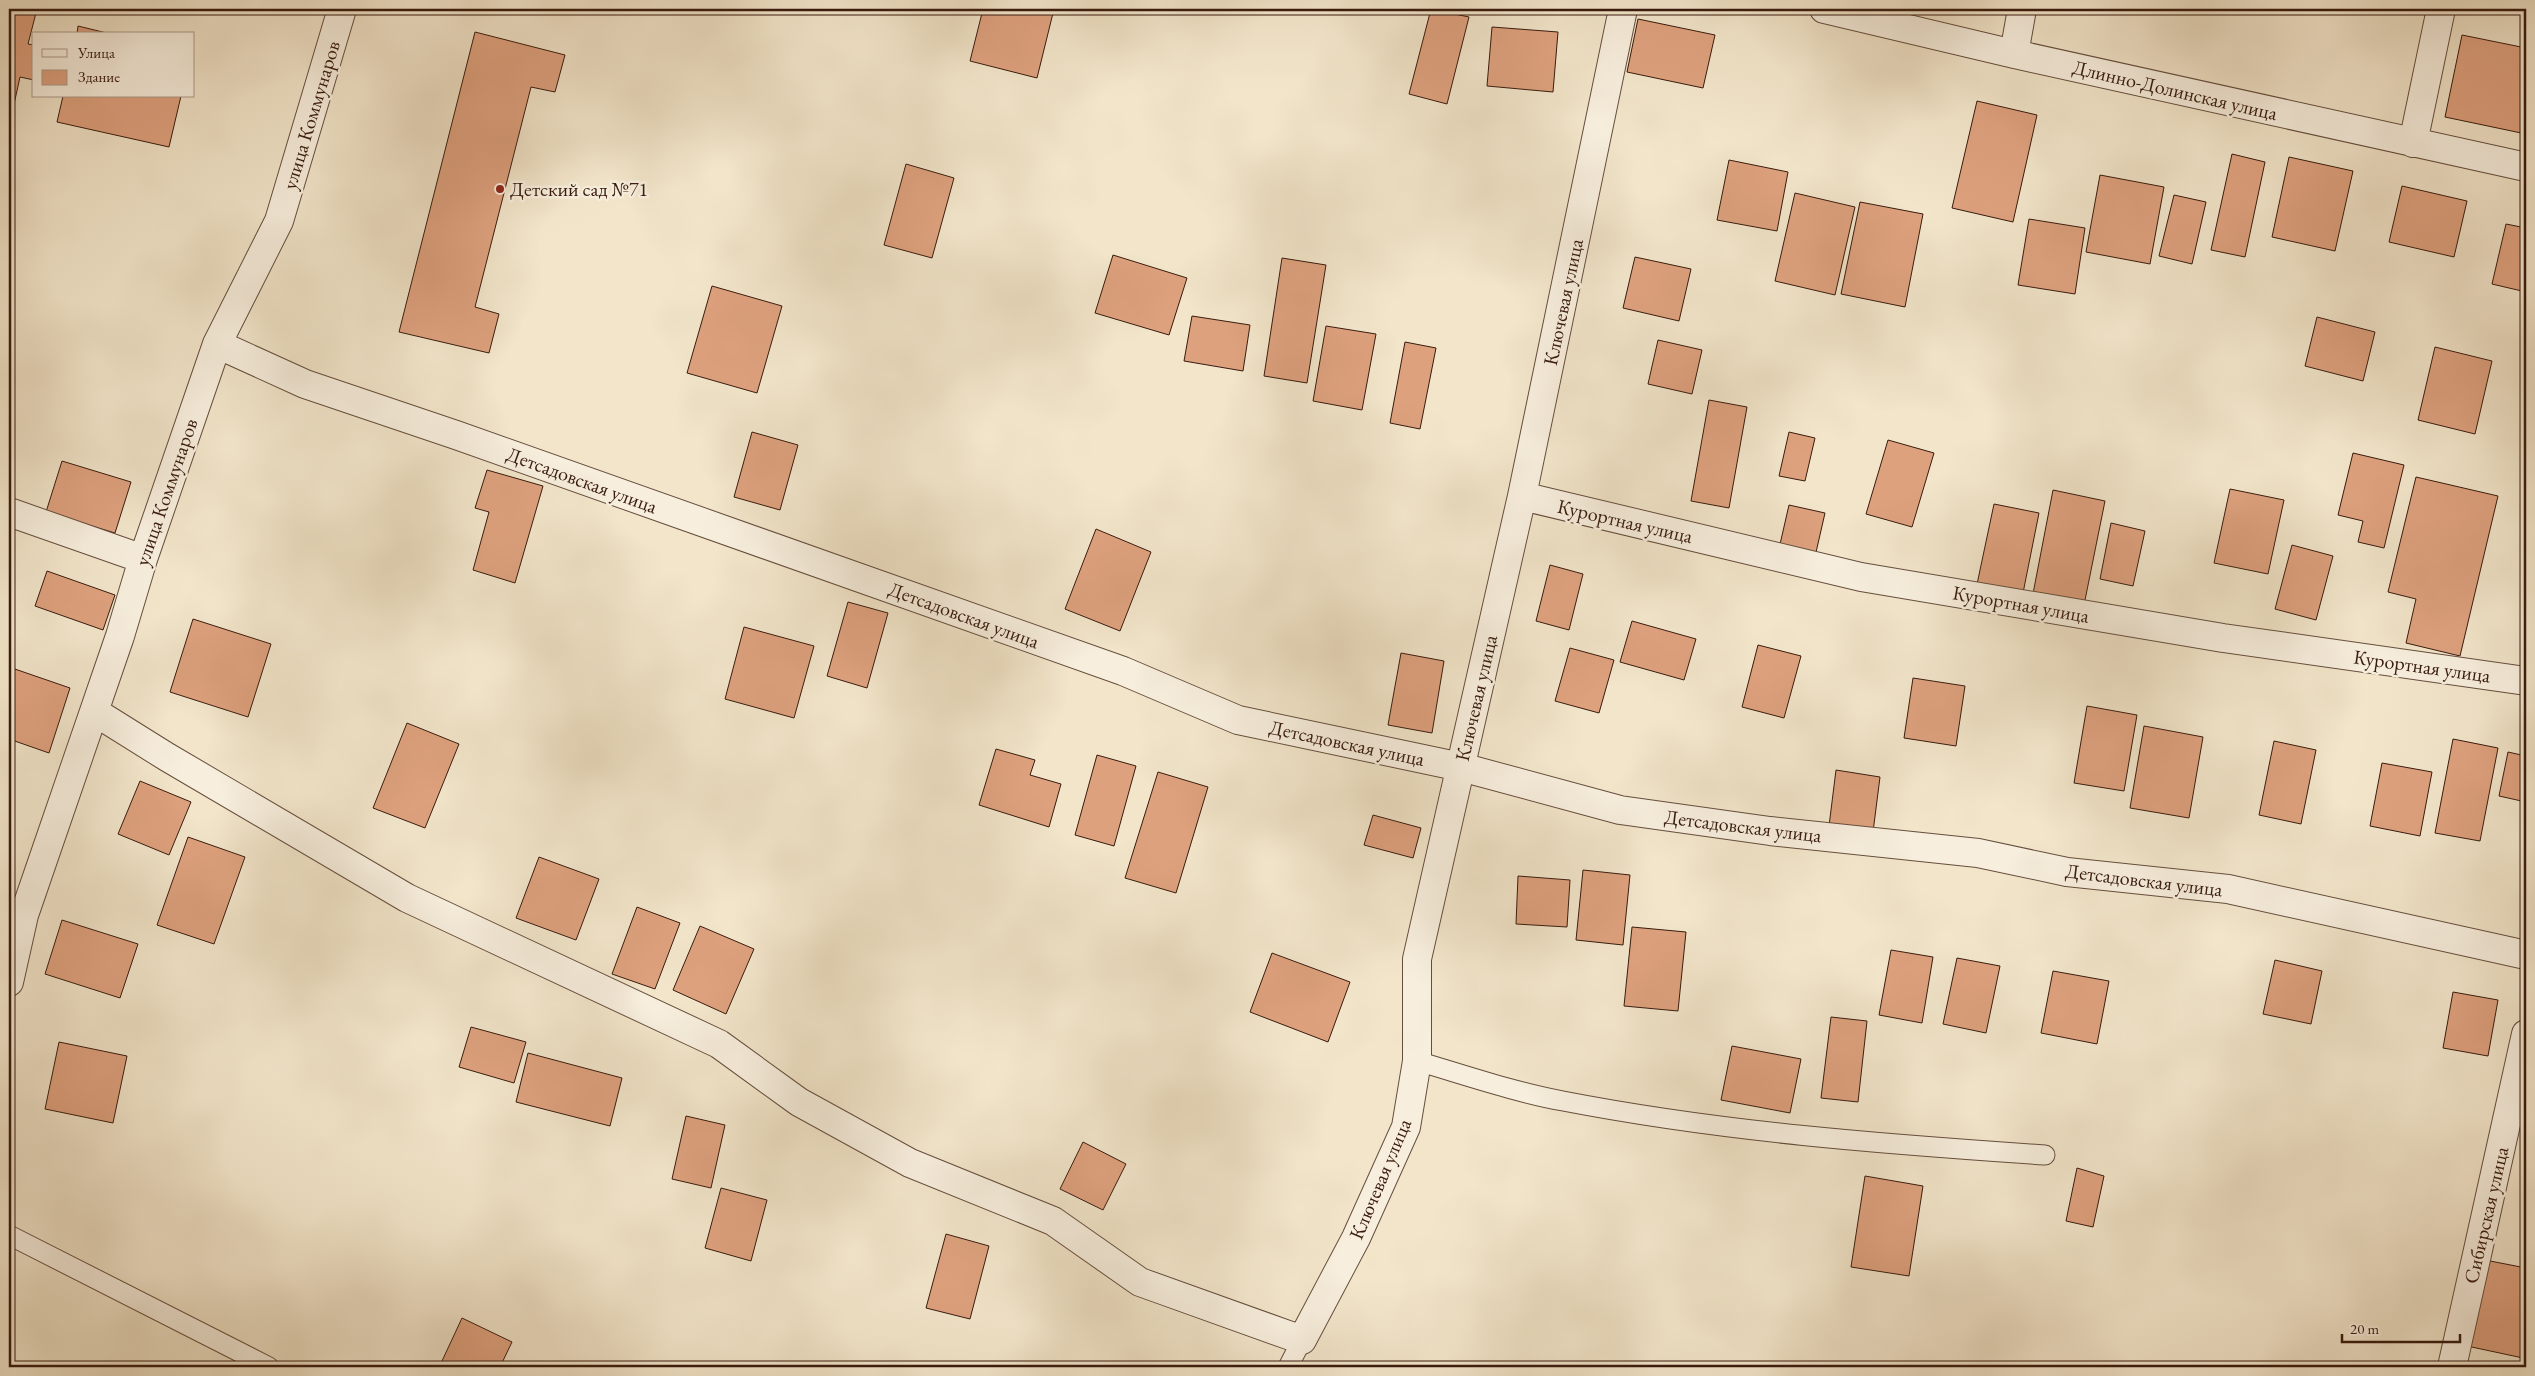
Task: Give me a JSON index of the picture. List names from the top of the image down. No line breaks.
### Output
{"streets":{"street":["Длинно-Долинская улица","улица Коммунаров","Ключевая улица","Детсадовская улица","Курортная улица","Сибирская улица"]},"crossings":[["улица Коммунаров","Детсадовская улица"],["Ключевая улица","Детсадовская улица"],["Ключевая улица","Курортная улица"]],"places":["Детский сад №71"],"legend":["Улица","Здание"],"scale_bar":"20 m"}
